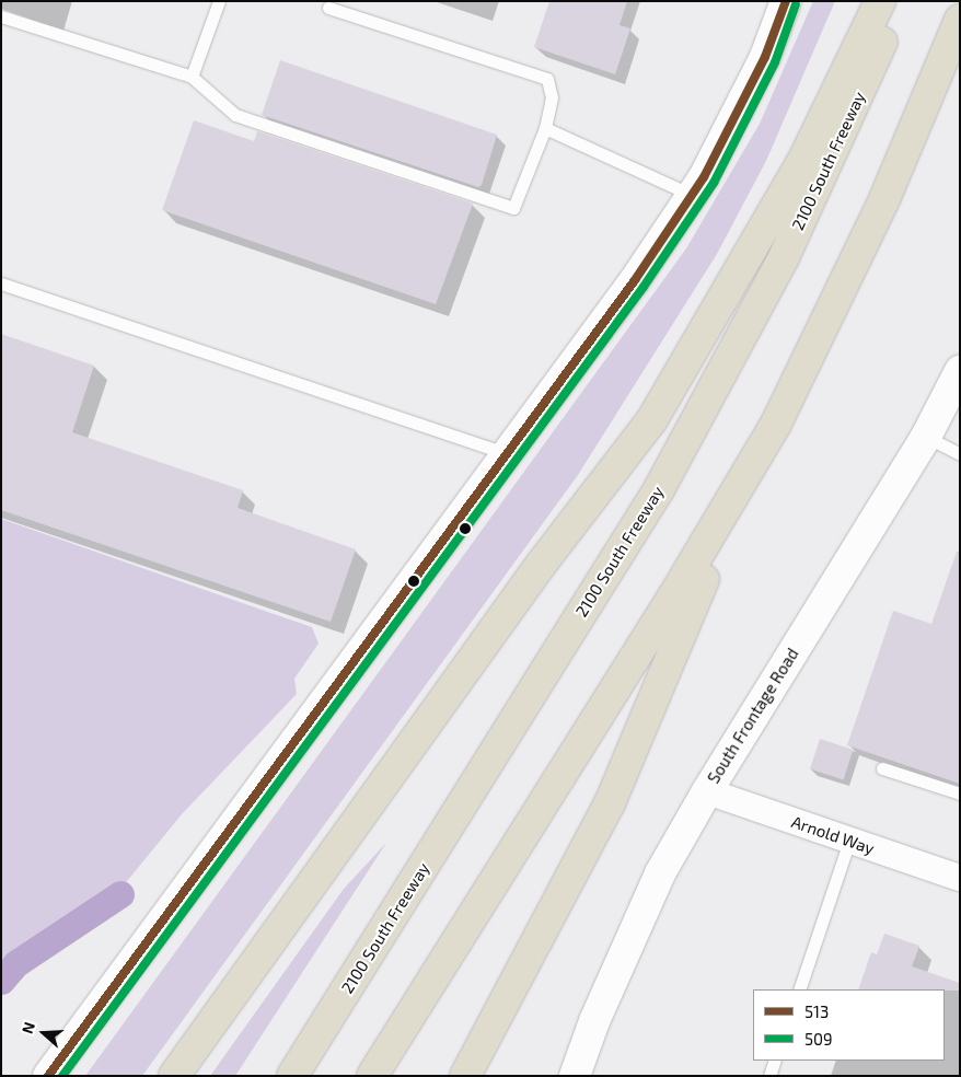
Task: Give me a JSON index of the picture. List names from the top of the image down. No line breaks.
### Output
{"streets":{"highway":["2100 South Freeway"],"main road":["South Frontage Road"],"street":["Arnold Way"]},"crossings":[["South Frontage Road","Arnold Way"]],"lines":["transit line 513","transit line 509"],"legend":["513","509"],"north":"left"}
